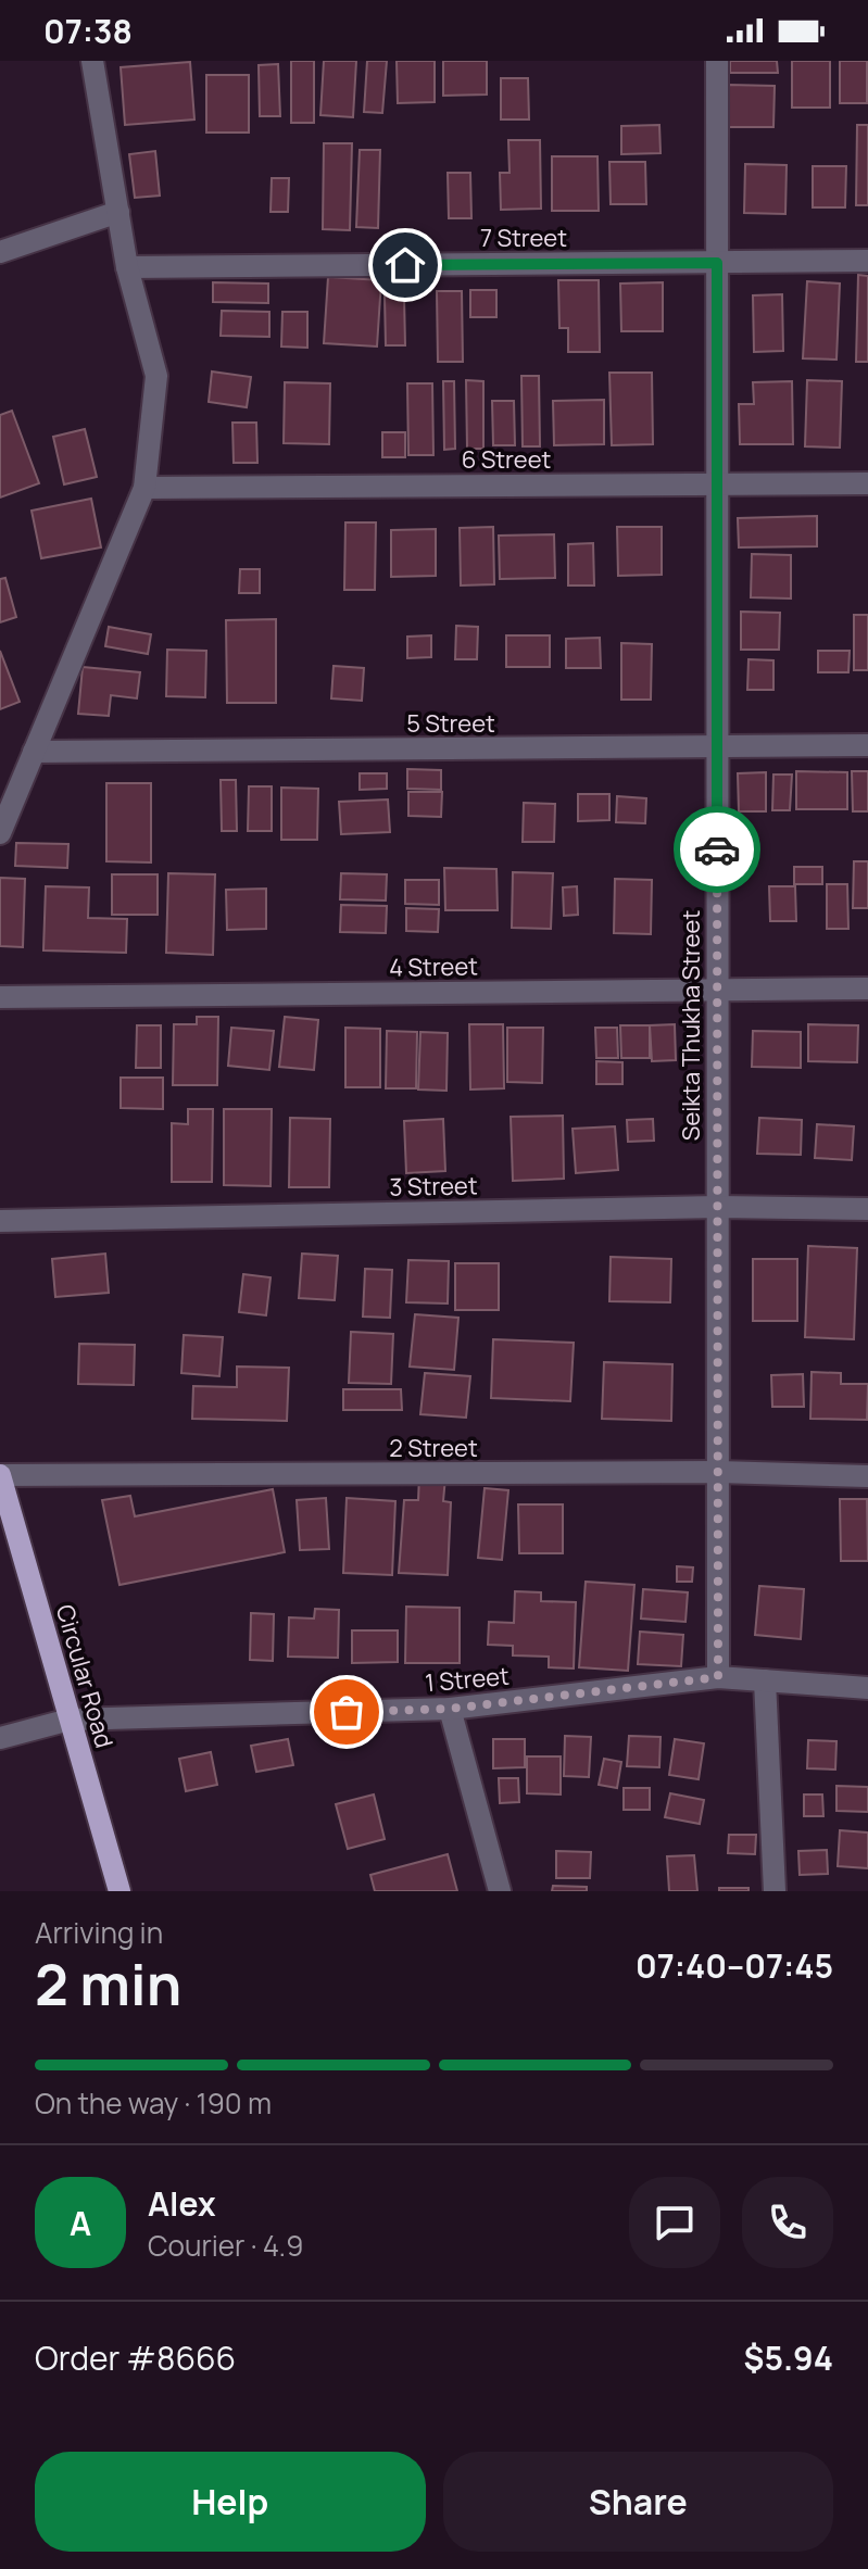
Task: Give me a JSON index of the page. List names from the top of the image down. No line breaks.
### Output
{"streets":{"main road":["Circular Road"],"street":["7 Street","6 Street","5 Street","4 Street","Seikta Thukha Street","3 Street","2 Street","1 Street"]},"crossings":[["7 Street","Seikta Thukha Street"],["6 Street","Seikta Thukha Street"],["5 Street","Seikta Thukha Street"],["4 Street","Seikta Thukha Street"],["Seikta Thukha Street","3 Street"],["Seikta Thukha Street","2 Street"],["Seikta Thukha Street","1 Street"],["2 Street","Circular Road"],["Circular Road","1 Street"]],"page":{"status":"07:38","heading":["2 min","Arriving in","07:40–07:45"],"panel":["Alex","Courier · 4.9","Order #8666","$5.94"],"bar":"On the way · 190 m","round":"A","buttons":["Help","Share"]}}
